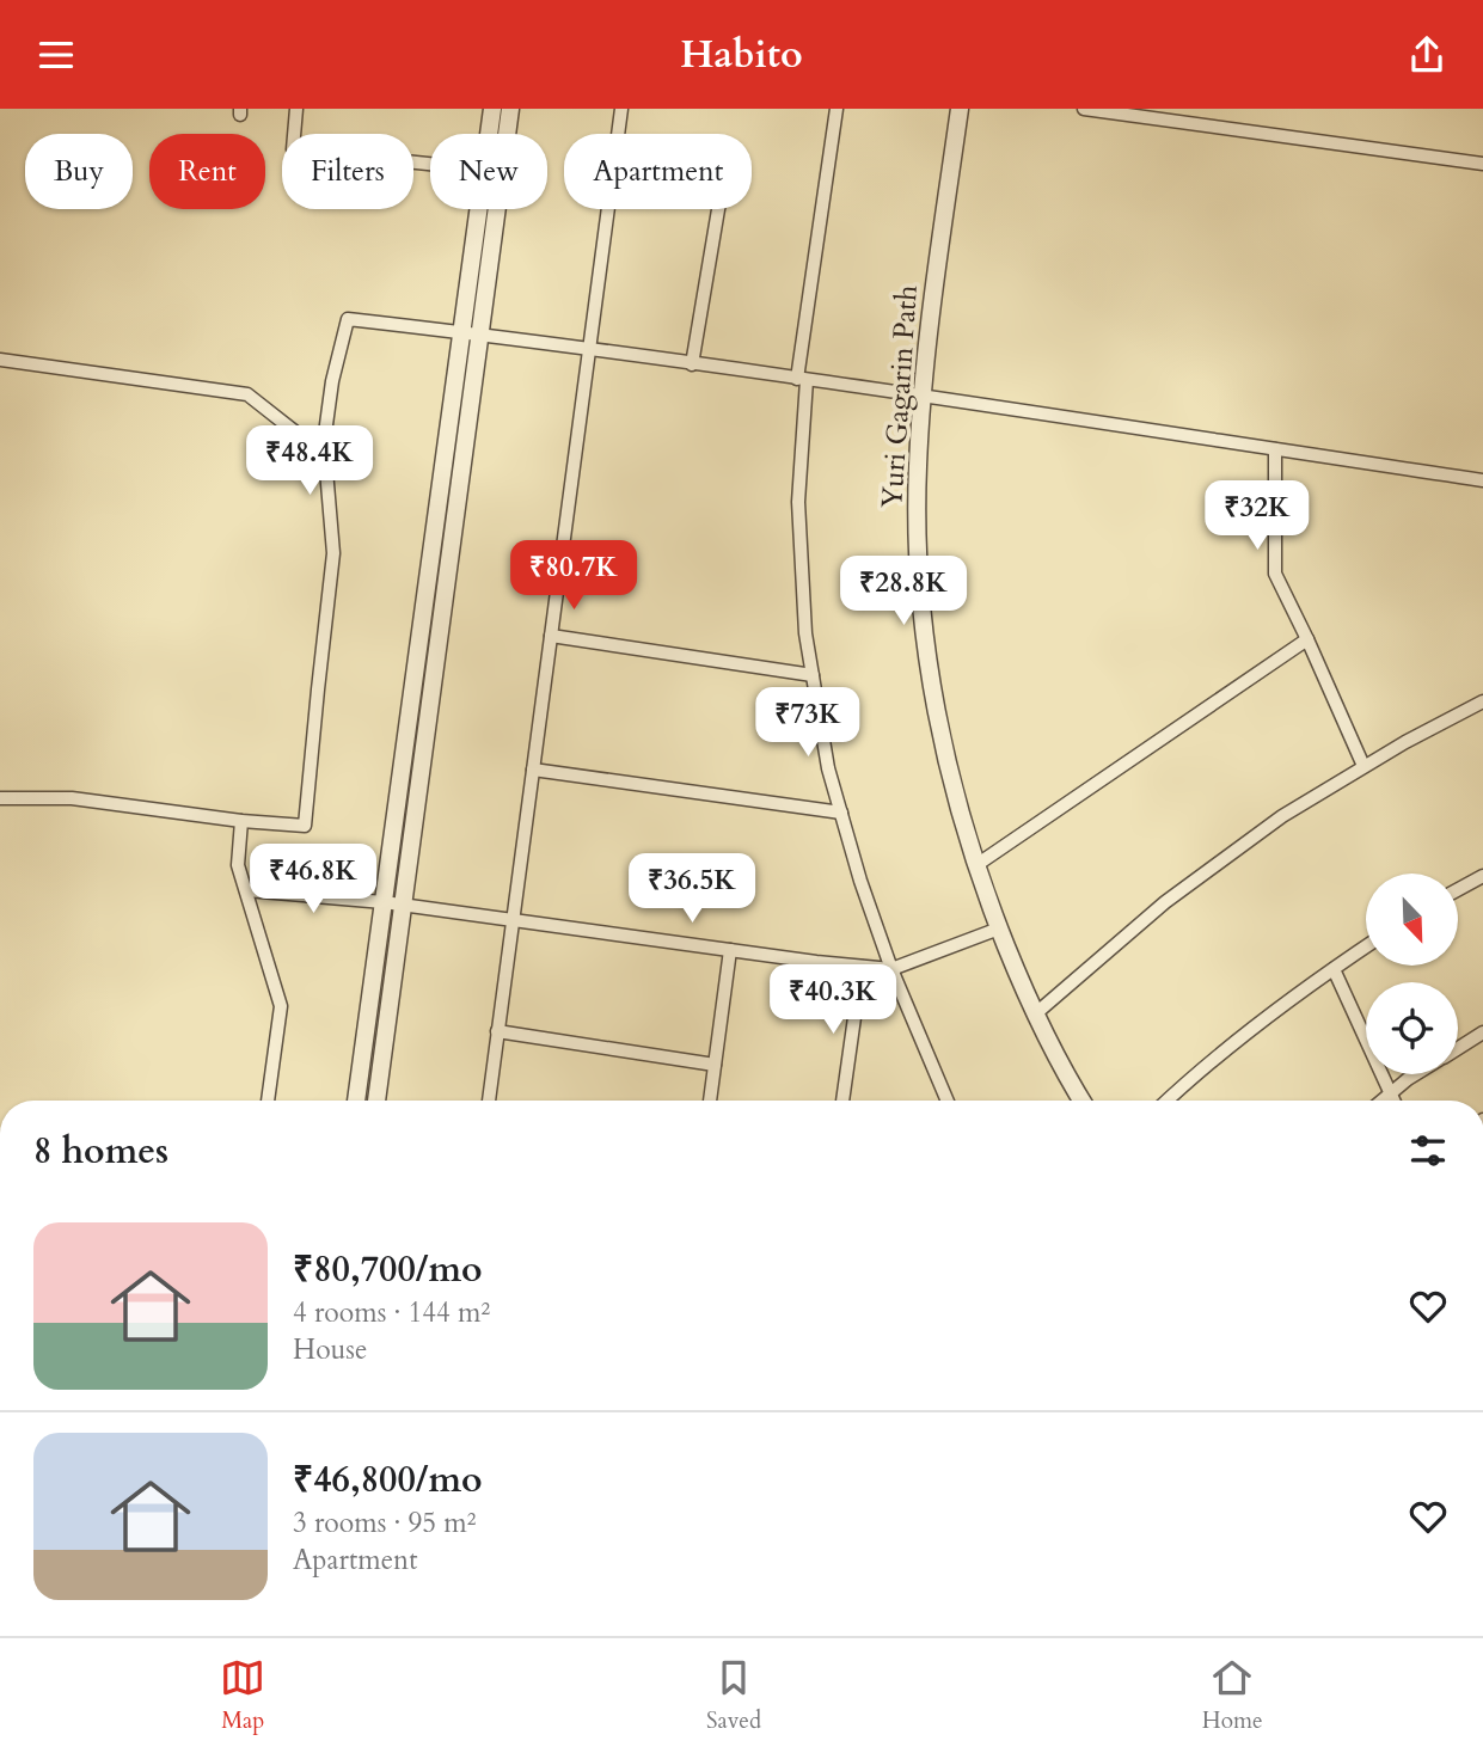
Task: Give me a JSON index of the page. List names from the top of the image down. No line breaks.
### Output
{"streets":{"street":["Yuri Gagarin Path"]},"north":"bottom right","page":{"header":"Habito","chip":["Buy","Rent","Filters","New","Apartment"],"price":["₹48.4K","₹32K","₹80.7K","₹28.8K","₹73K","₹46.8K","₹36.5K","₹40.3K"],"heading":"8 homes","list":[{"name":"₹80,700/mo","note":"4 rooms · 144 m² · House"},{"name":"₹46,800/mo","note":"3 rooms · 95 m² · Apartment"}],"tabs":["Map","Saved","Home"]}}
